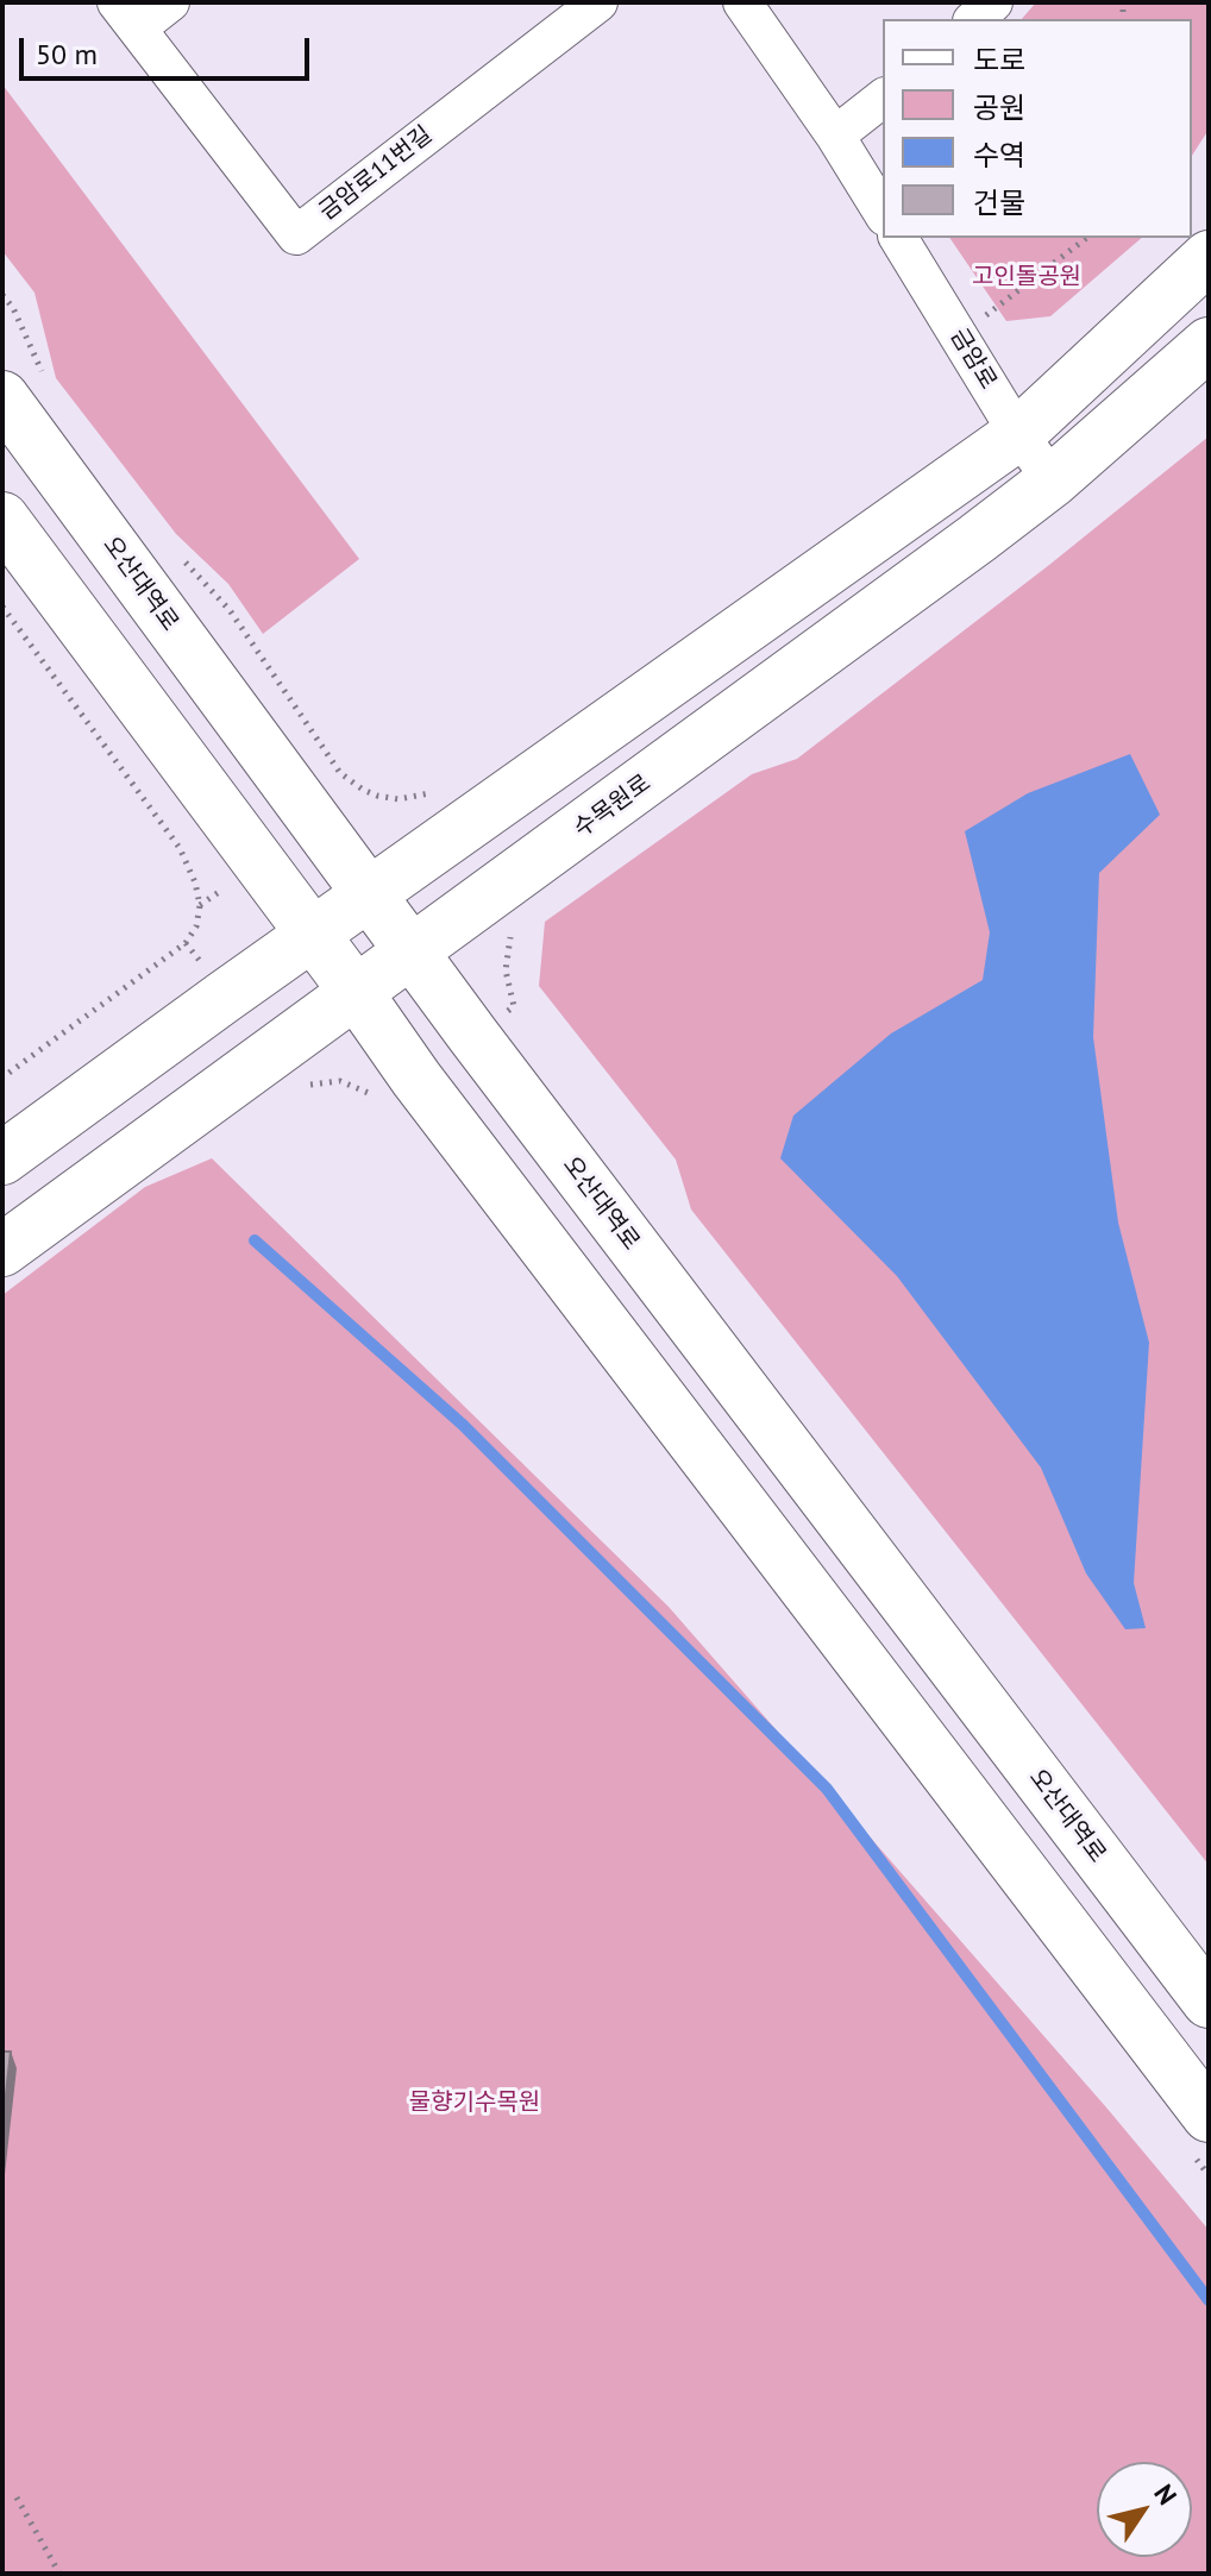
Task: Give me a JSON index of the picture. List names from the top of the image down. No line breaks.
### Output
{"streets":{"main road":["오산대역로","수목원로"],"street":["금암로11번길","금암로"]},"crossings":[["금암로","수목원로"],["오산대역로","수목원로"]],"parks":["고인돌공원","물향기수목원"],"legend":["도로","공원","수역","건물"],"scale_bar":"50 m","north":"top right"}
